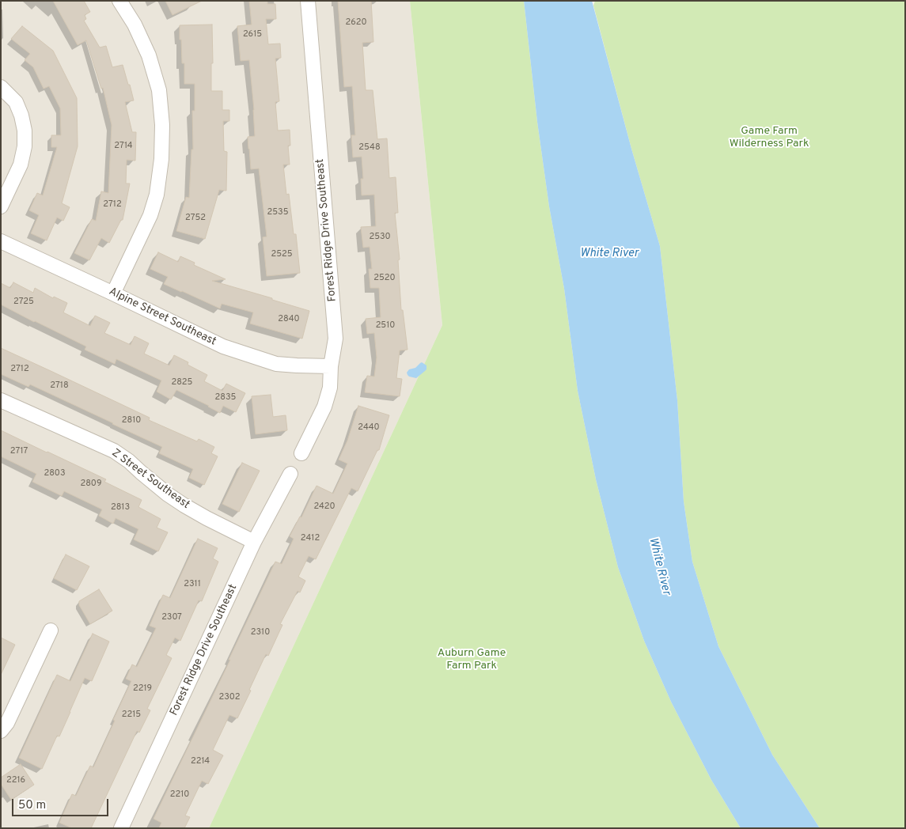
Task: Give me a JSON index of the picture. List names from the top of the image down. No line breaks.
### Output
{"streets":{"street":["Forest Ridge Drive Southeast","Alpine Street Southeast","Z Street Southeast"]},"crossings":[["Forest Ridge Drive Southeast","Alpine Street Southeast"],["Forest Ridge Drive Southeast","Z Street Southeast"]],"water":["White River"],"parks":["Game Farm Wilderness Park","Auburn Game Farm Park"],"house_numbers":["2620","2615","2714","2548","2712","2535","2752","2530","2525","2520","2725","2840","2510","2712","2825","2718","2835","2810","2440","2717","2803","2809","2420","2813","2412","2311","2307","2310","2219","2302","2215","2214","2216","2210"],"scale_bar":"50 m"}
